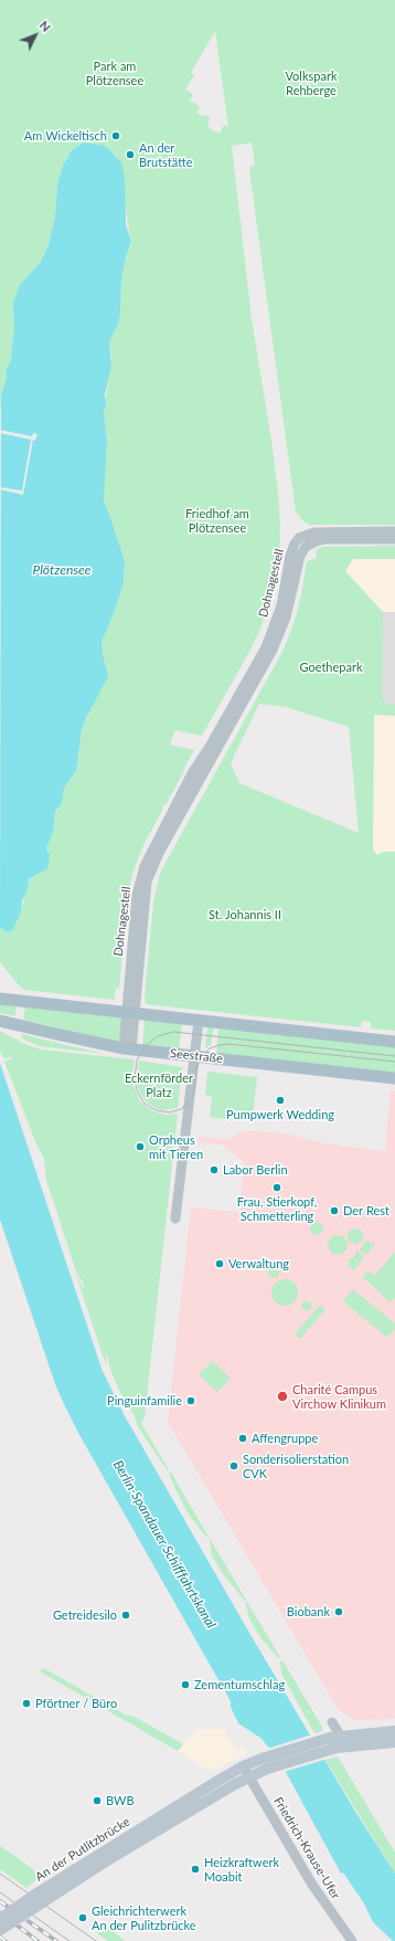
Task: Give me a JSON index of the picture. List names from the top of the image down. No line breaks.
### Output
{"streets":{"main road":["Seestraße","An der Putlitzbrücke"],"street":["Dohnagestell","Friedrich-Krause-Ufer"]},"crossings":[["Dohnagestell","Seestraße"],["Friedrich-Krause-Ufer","An der Putlitzbrücke"]],"water":["Plötzensee","Berlin-Spandauer Schifffahrtskanal"],"parks":["Park am Plötzensee","Volkspark Rehberge","Friedhof am Plötzensee","Goethepark","St. Johannis II","Eckernförder Platz"],"places":["Am Wickeltisch","An der Brutstätte","Pumpwerk Wedding","Orpheus mit Tieren","Labor Berlin","Frau, Stierkopf, Schmetterling","Der Rest","Verwaltung","Charité Campus Virchow Klinikum","Pinguinfamilie","Affengruppe","Sonderisolierstation CVK","Biobank","Getreidesilo","Zementumschlag","Pförtner / Büro","BWB","Heizkraftwerk Moabit","Gleichrichterwerk An der Pulitzbrücke"],"north":"top right"}
